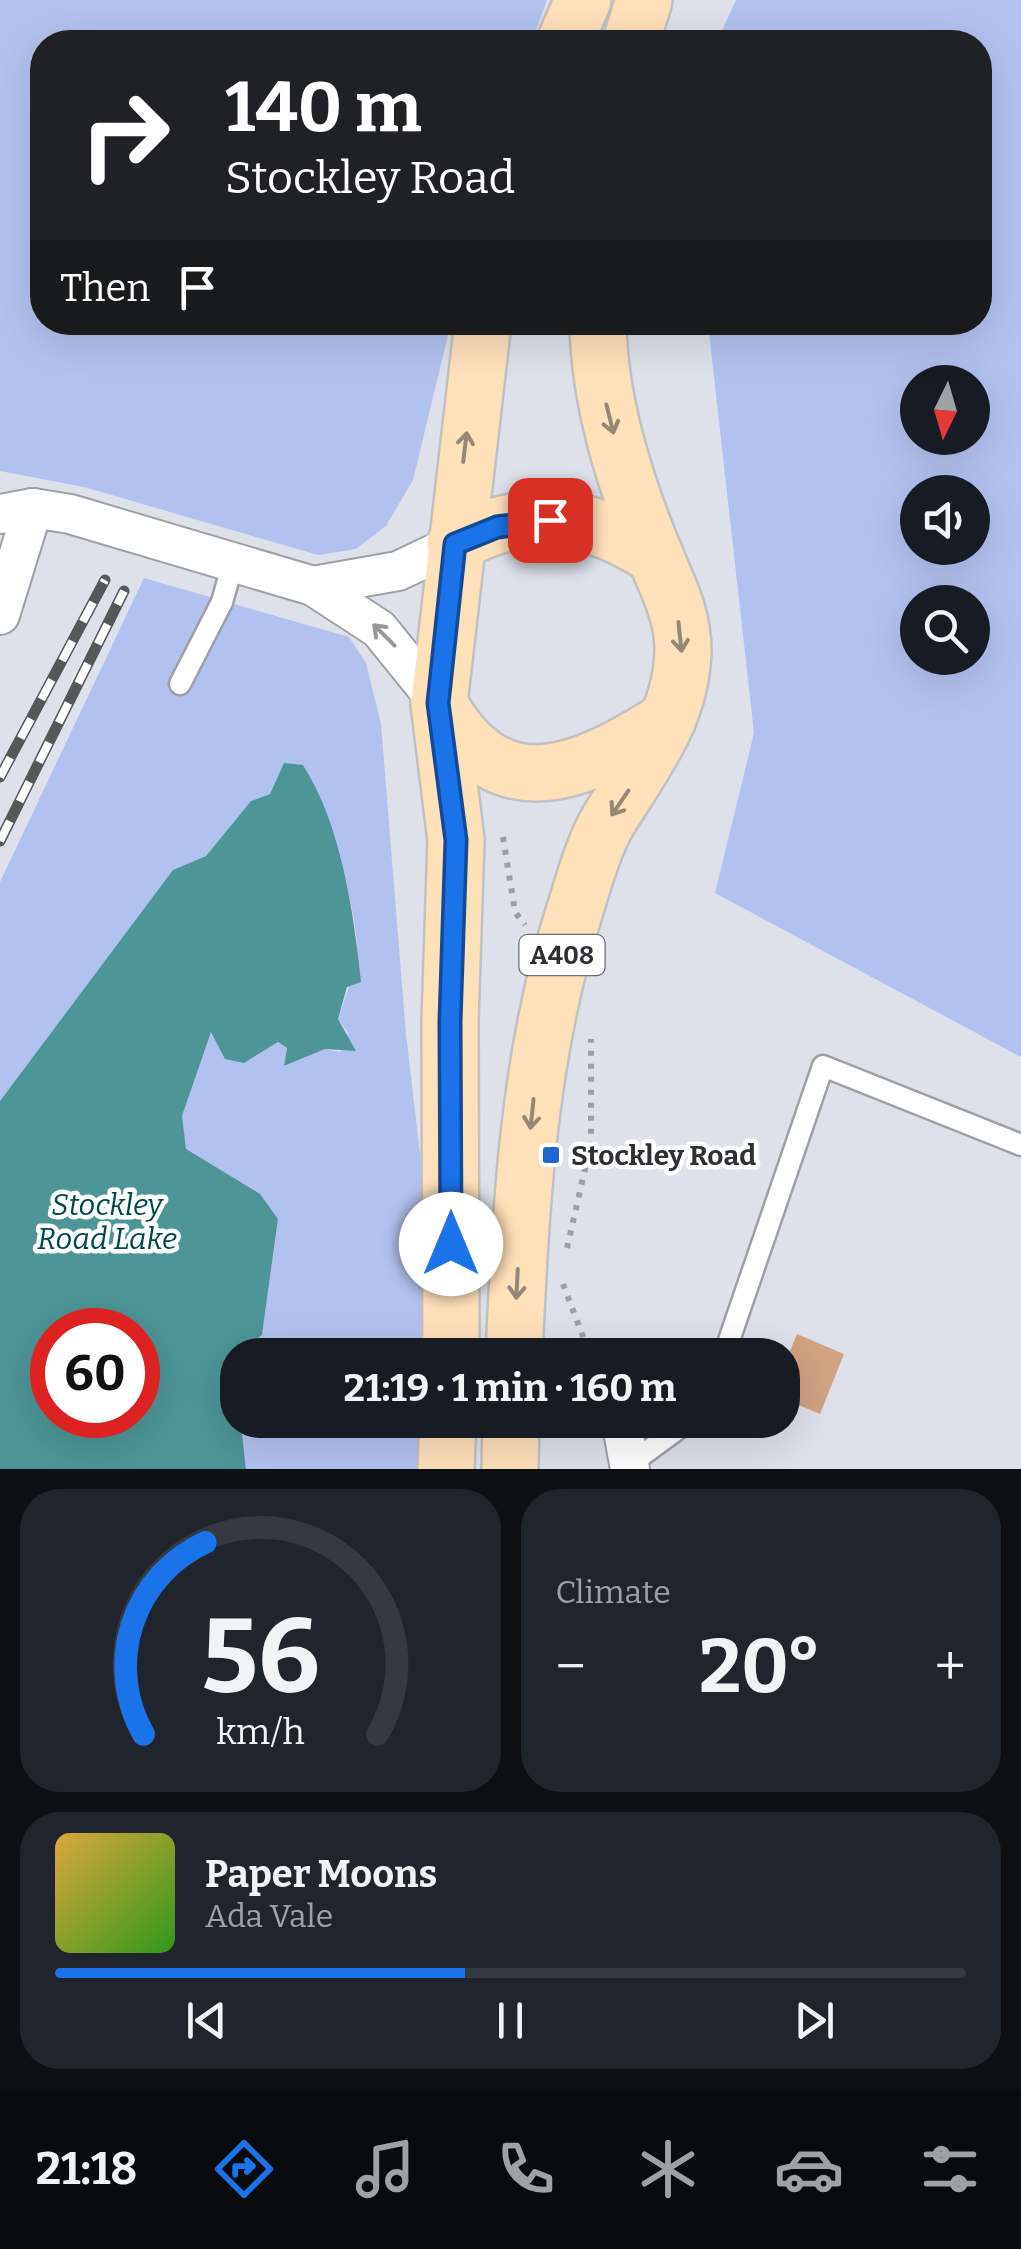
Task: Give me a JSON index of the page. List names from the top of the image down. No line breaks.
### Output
{"streets":{"main road":["A408"]},"water":["Stockley Road Lake"],"places":{"transit":["Stockley Road"]},"north":"bottom","page":{"turn":["140 m","Stockley Road"],"then":"Then","limit":"60","trip":"21:19 · 1 min · 160 m","tile":"Climate","heat":["−","20°","+"],"song":["Paper Moons","Ada Vale"],"tabs":"21:18","gauge":["56","km/h"]}}
